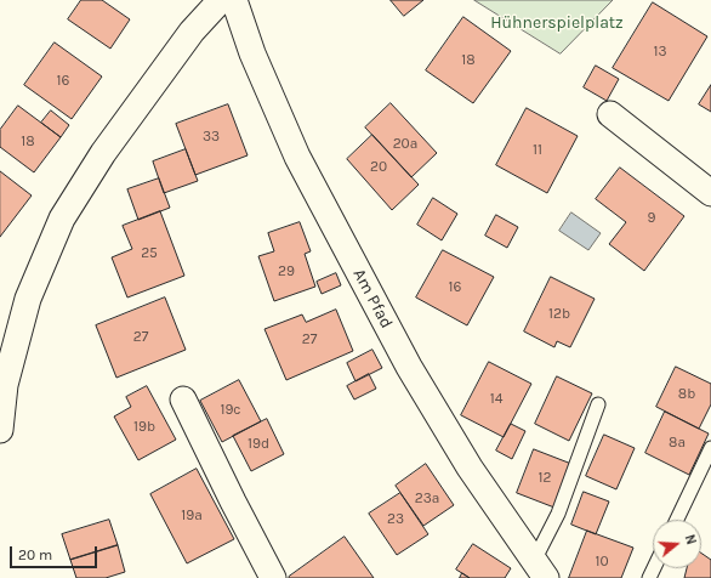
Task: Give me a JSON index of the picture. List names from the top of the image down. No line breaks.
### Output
{"streets":{"street":["Am Pfad"]},"parks":["Hühnerspielplatz"],"house_numbers":["13","18","16","33","18","20a","11","20","9","25","29","16","12b","27","27","8b","14","19c","19b","8a","19d","12","23a","19a","23","10"],"scale_bar":"20 m","north":"right"}
